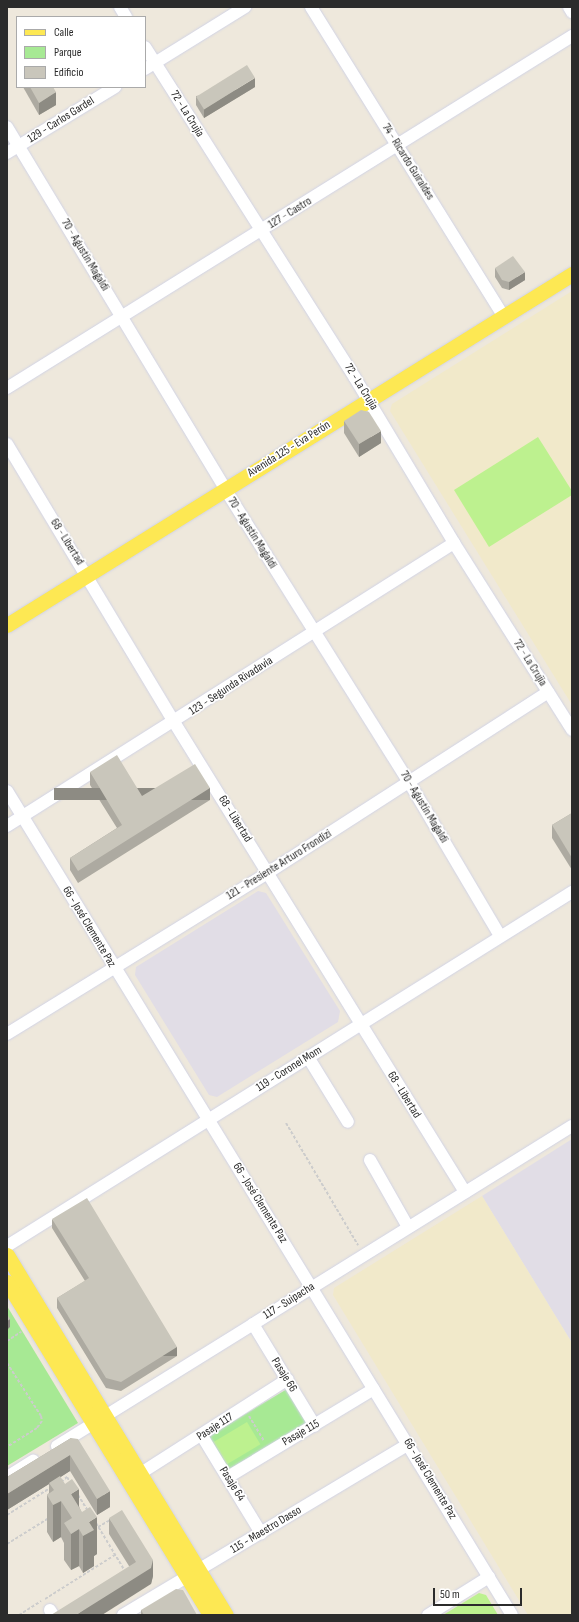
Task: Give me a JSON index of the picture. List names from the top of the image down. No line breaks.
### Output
{"streets":{"main road":["Avenida 125 - Eva Perón"],"street":["72 - La Crujía","129 - Carlos Gardel","74 - Ricardo Guiraldes","127 - Castro","70 - Agustín Magaldi","68 - Libertad","123 - Segunda Rivadavia","121 - Presiente Arturo Frondizi","66 - José Clemente Paz","119 - Coronel Mom","117 - Suipacha","Pasaje 66","Pasaje 117","Pasaje 115","Pasaje 64","115 - Maestro Dasso"]},"crossings":[["72 - La Crujía","127 - Castro"],["72 - La Crujía","Avenida 125 - Eva Perón"],["72 - La Crujía","123 - Segunda Rivadavia"],["72 - La Crujía","121 - Presiente Arturo Frondizi"],["129 - Carlos Gardel","70 - Agustín Magaldi"],["74 - Ricardo Guiraldes","127 - Castro"],["74 - Ricardo Guiraldes","Avenida 125 - Eva Perón"],["127 - Castro","70 - Agustín Magaldi"],["70 - Agustín Magaldi","Avenida 125 - Eva Perón"],["70 - Agustín Magaldi","123 - Segunda Rivadavia"],["70 - Agustín Magaldi","121 - Presiente Arturo Frondizi"],["70 - Agustín Magaldi","119 - Coronel Mom"],["Avenida 125 - Eva Perón","68 - Libertad"],["68 - Libertad","123 - Segunda Rivadavia"],["68 - Libertad","121 - Presiente Arturo Frondizi"],["68 - Libertad","119 - Coronel Mom"],["68 - Libertad","117 - Suipacha"],["123 - Segunda Rivadavia","66 - José Clemente Paz"],["121 - Presiente Arturo Frondizi","66 - José Clemente Paz"],["66 - José Clemente Paz","119 - Coronel Mom"],["66 - José Clemente Paz","117 - Suipacha"],["66 - José Clemente Paz","Pasaje 115"],["66 - José Clemente Paz","115 - Maestro Dasso"],["117 - Suipacha","Pasaje 66"],["Pasaje 66","Pasaje 117"],["Pasaje 66","Pasaje 115"],["Pasaje 117","Pasaje 64"],["Pasaje 115","Pasaje 64"],["Pasaje 64","115 - Maestro Dasso"]],"legend":["Calle","Parque","Edificio"],"scale_bar":"50 m"}
